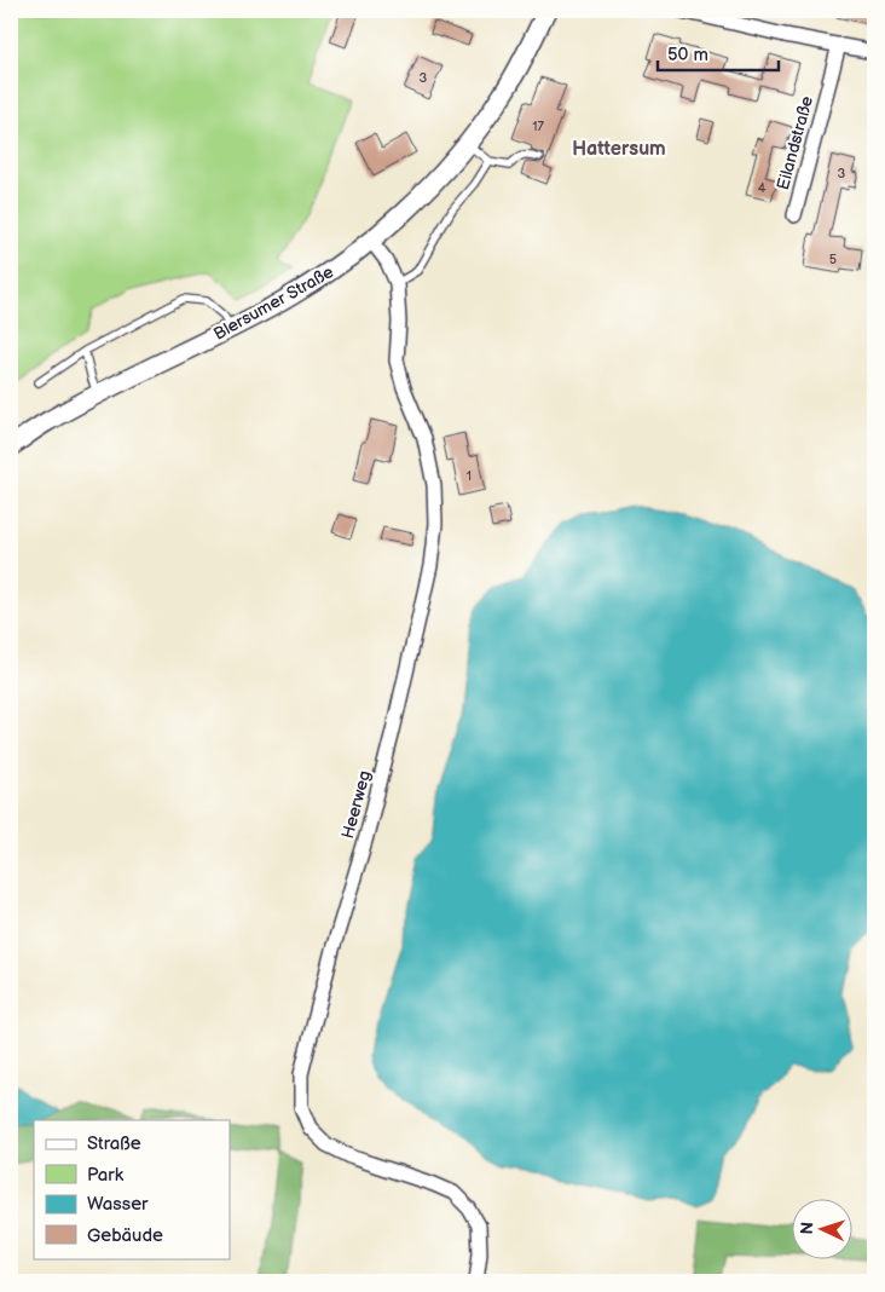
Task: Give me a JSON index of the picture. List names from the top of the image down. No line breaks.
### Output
{"streets":{"main road":["Blersumer Straße"],"street":["Eilandstraße","Heerweg"]},"crossings":[["Blersumer Straße","Heerweg"]],"districts":["Hattersum"],"house_numbers":["3","17","3","4","5","1"],"legend":["Straße","Park","Wasser","Gebäude"],"scale_bar":"50 m","north":"left"}
